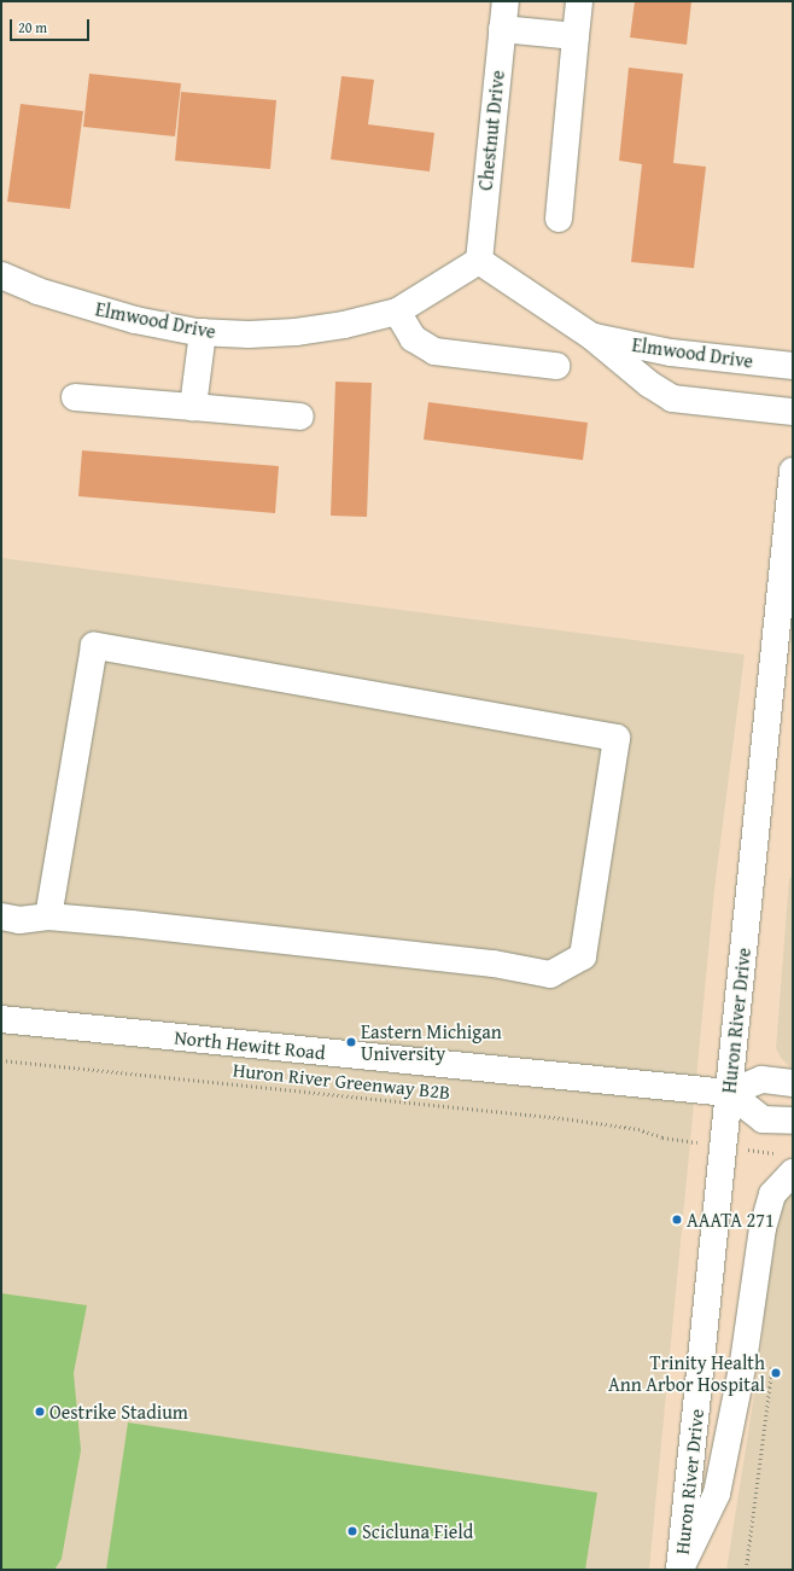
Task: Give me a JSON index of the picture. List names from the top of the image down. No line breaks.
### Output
{"streets":{"street":["Chestnut Drive","Elmwood Drive","Huron River Drive","North Hewitt Road"],"path":["Huron River Greenway B2B"]},"crossings":[["Chestnut Drive","Elmwood Drive"],["Huron River Drive","North Hewitt Road"]],"places":["Eastern Michigan University","AAATA 271","Trinity Health Ann Arbor Hospital","Oestrike Stadium","Scicluna Field"],"scale_bar":"20 m"}
